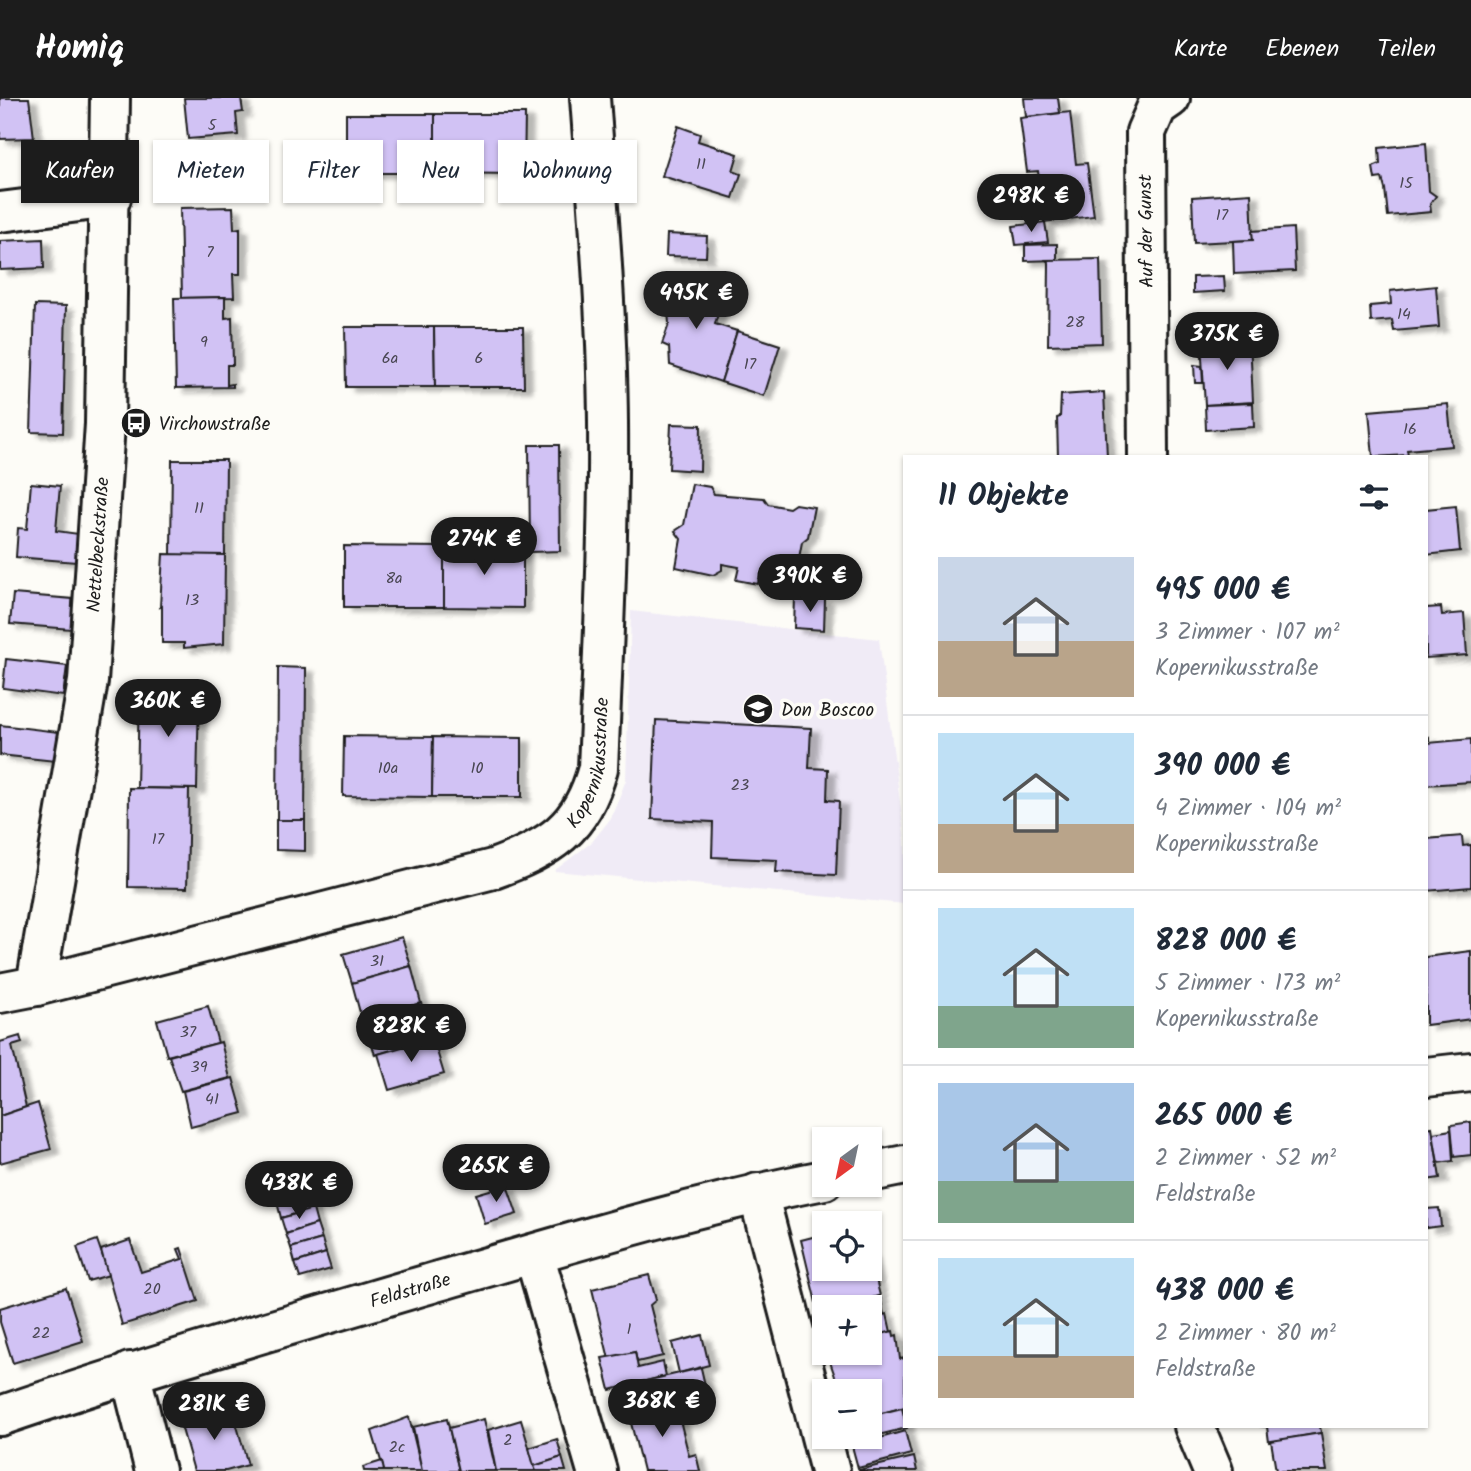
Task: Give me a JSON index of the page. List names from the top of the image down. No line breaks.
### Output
{"streets":{"street":["Auf der Gunst","Nettelbeckstraße","Kopernikusstraße","Feldstraße"]},"crossings":[["Nettelbeckstraße","Kopernikusstraße"]],"places":{"bus stop":["Virchowstraße"],"school or university":["Don Boscoo"]},"house_numbers":["5","11","15","17","7","14","28","9","6a","6","17","16","11","8a","13","10a","10","23","17","31","37","39","41","20","1","22","2","2c"],"north":"bottom left","page":{"header":"Homiq","nav":["Karte","Ebenen","Teilen"],"chip":["Kaufen","Mieten","Filter","Neu","Wohnung"],"price":["298K €","495K €","375K €","274K €","390K €","360K €","828K €","265K €","438K €","368K €","281K €"],"heading":"11 Objekte","list":[{"name":"495 000 €","note":"3 Zimmer · 107 m² · Kopernikusstraße"},{"name":"390 000 €","note":"4 Zimmer · 104 m² · Kopernikusstraße"},{"name":"828 000 €","note":"5 Zimmer · 173 m² · Kopernikusstraße"},{"name":"265 000 €","note":"2 Zimmer · 52 m² · Feldstraße"},{"name":"438 000 €","note":"2 Zimmer · 80 m² · Feldstraße"}],"map_buttons":["+","−"]}}
